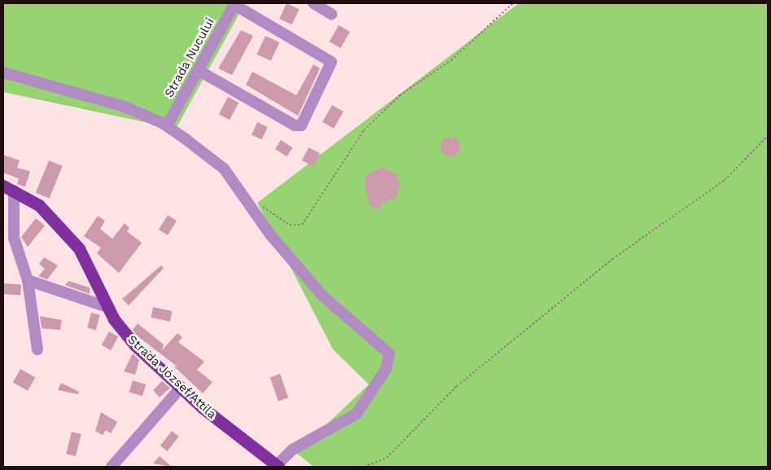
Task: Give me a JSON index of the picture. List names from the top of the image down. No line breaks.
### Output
{"streets":{"main road":["Strada József Attila"],"street":["Strada Nucului"]}}
